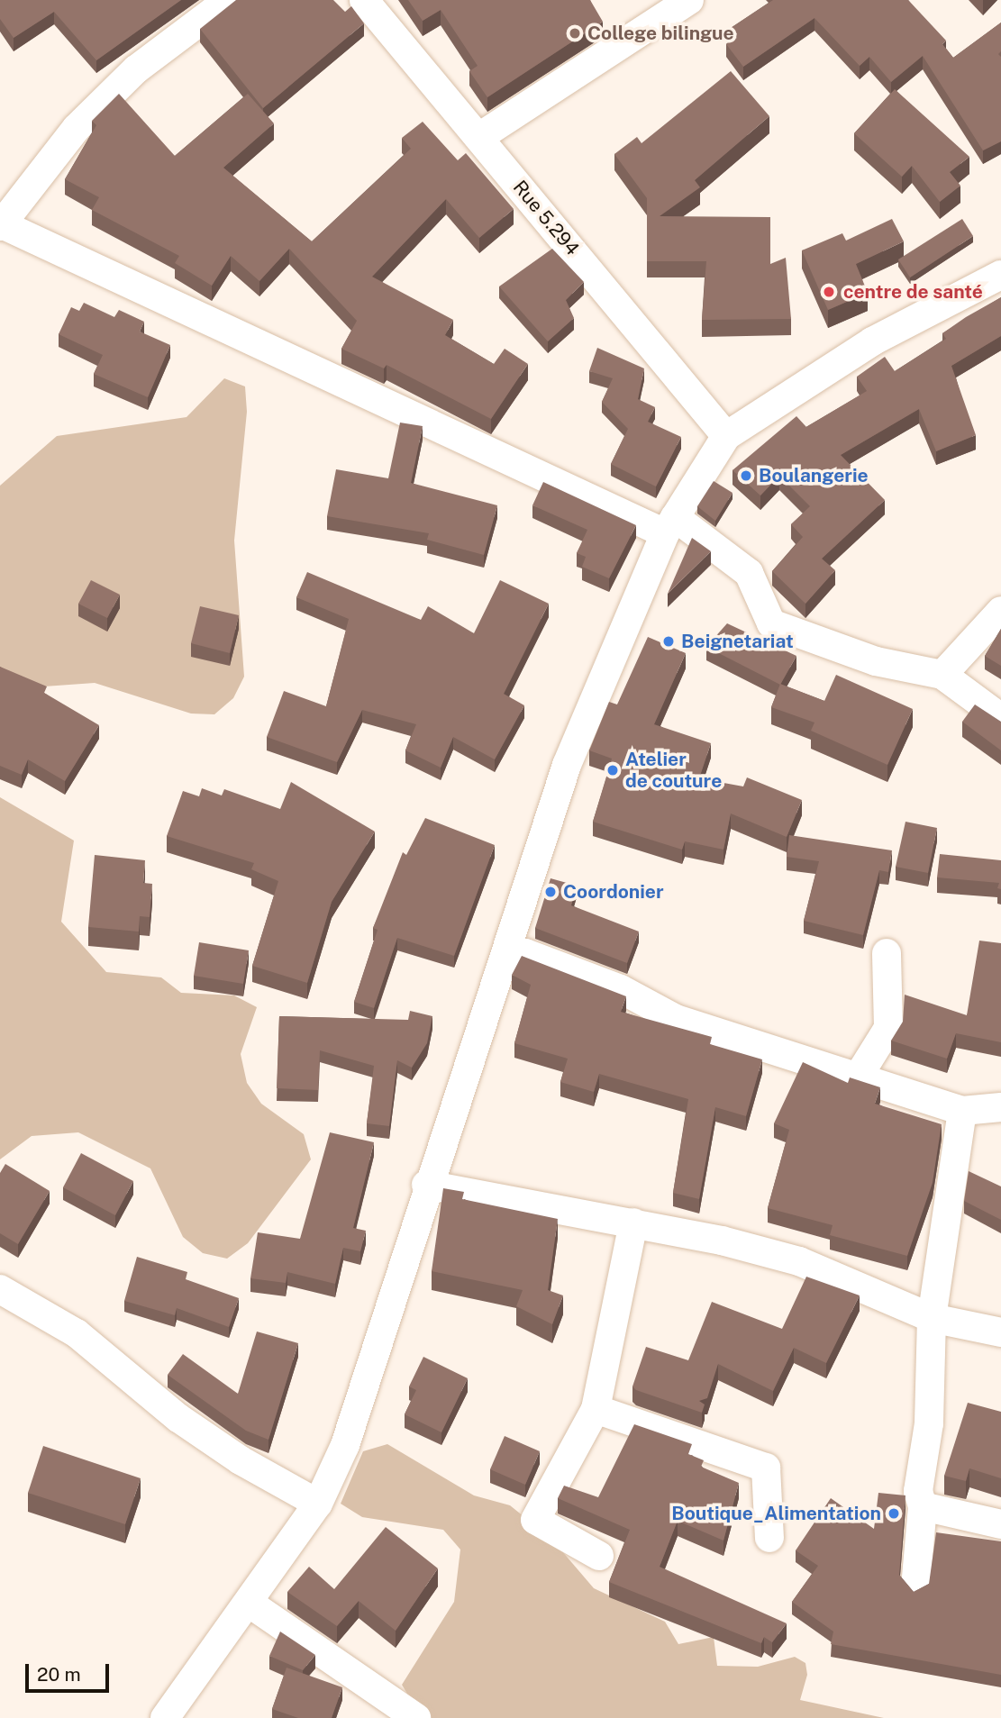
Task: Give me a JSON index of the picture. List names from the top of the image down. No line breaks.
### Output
{"streets":{"street":["Rue 5.294"]},"places":["College bilingue","centre de santé","Boulangerie","Beignetariat","Atelier de couture","Coordonier","Boutique_Alimentation"],"scale_bar":"20 m"}
